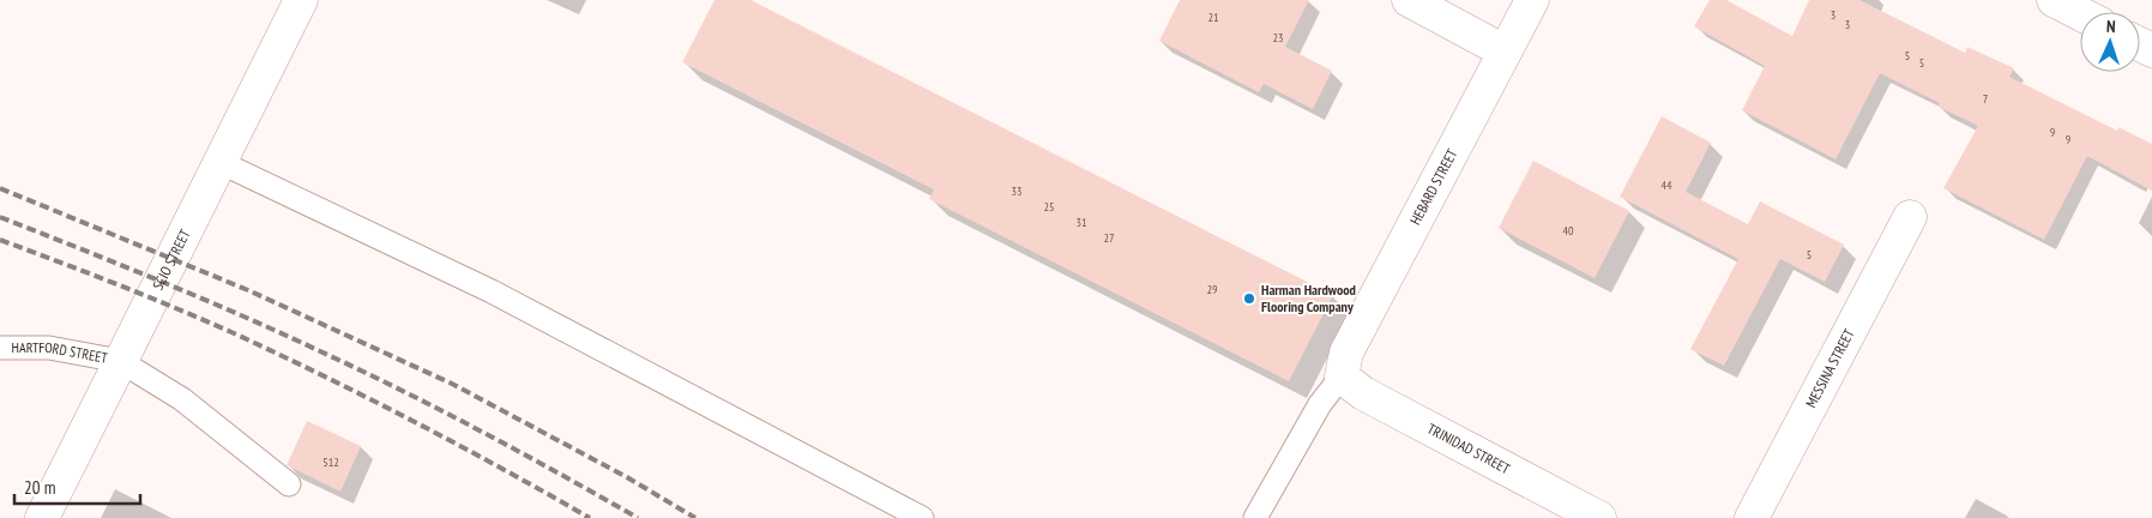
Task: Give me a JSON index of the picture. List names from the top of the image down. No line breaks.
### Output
{"streets":{"street":["HEBARD STREET","SCIO STREET","MESSINA STREET","TRINIDAD STREET"],"lane":["HARTFORD STREET"]},"crossings":[["HEBARD STREET","TRINIDAD STREET"],["SCIO STREET","HARTFORD STREET"]],"places":["Harman Hardwood Flooring Company"],"house_numbers":["3","21","3","23","5","5","7","9","9","44","33","25","31","40","27","5","29","512"],"scale_bar":"20 m","north":"top"}
